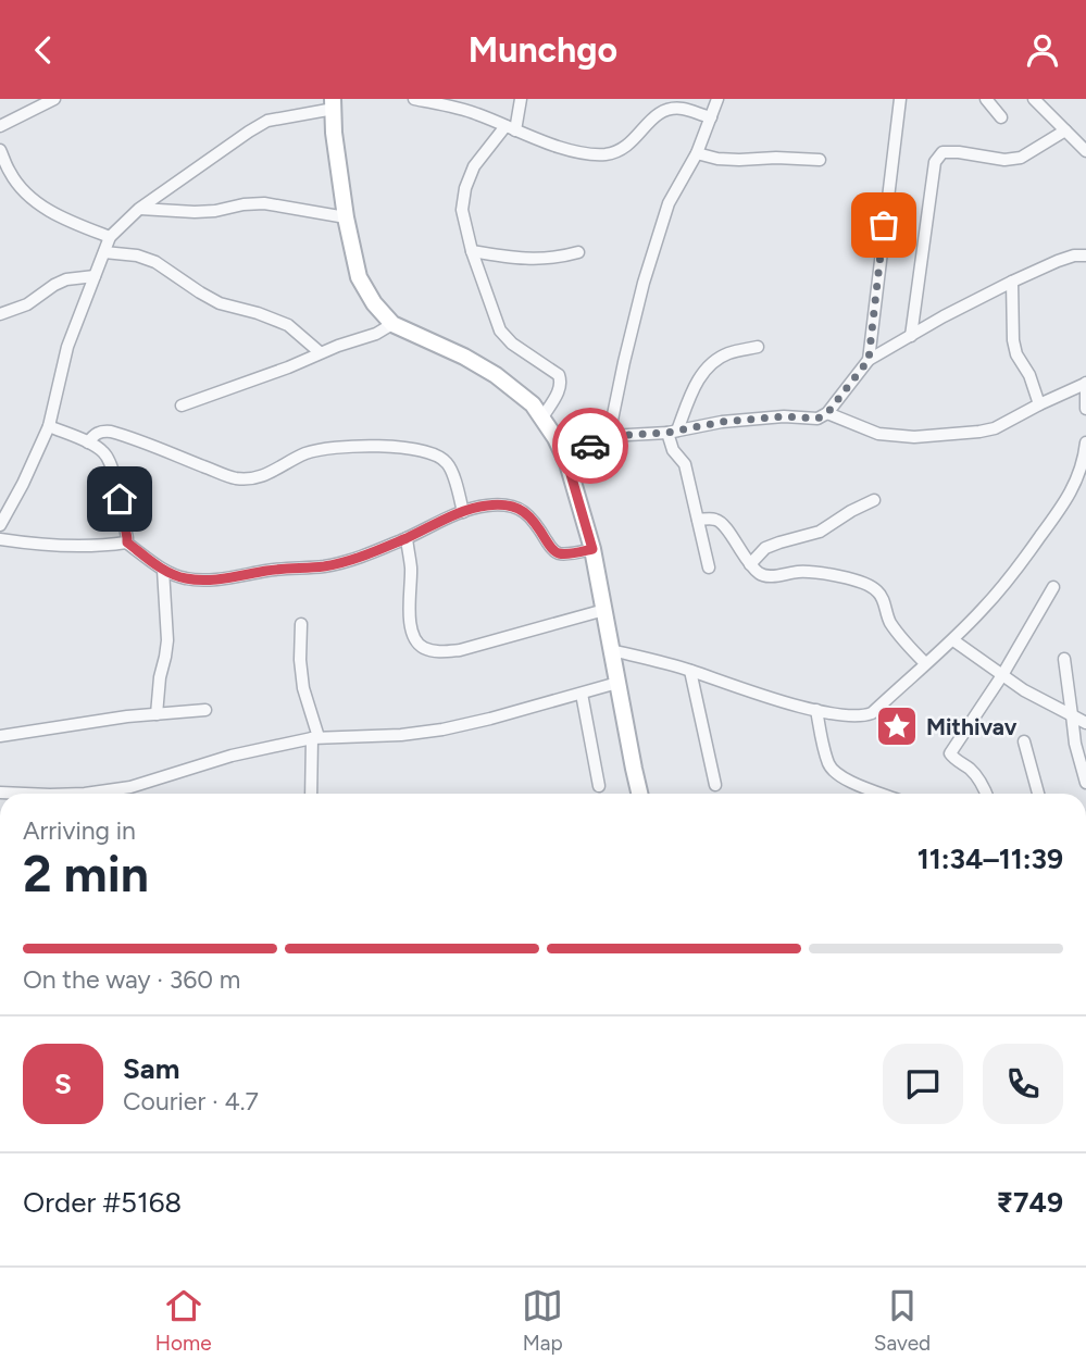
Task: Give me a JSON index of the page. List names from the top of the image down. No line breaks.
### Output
{"places":{"place":["Mithivav"]},"page":{"header":"Munchgo","heading":["2 min","Arriving in","11:34–11:39"],"panel":["Sam","Courier · 4.7","Order #5168","₹749"],"bar":"On the way · 360 m","round":"S","tabs":["Home","Map","Saved"]}}
